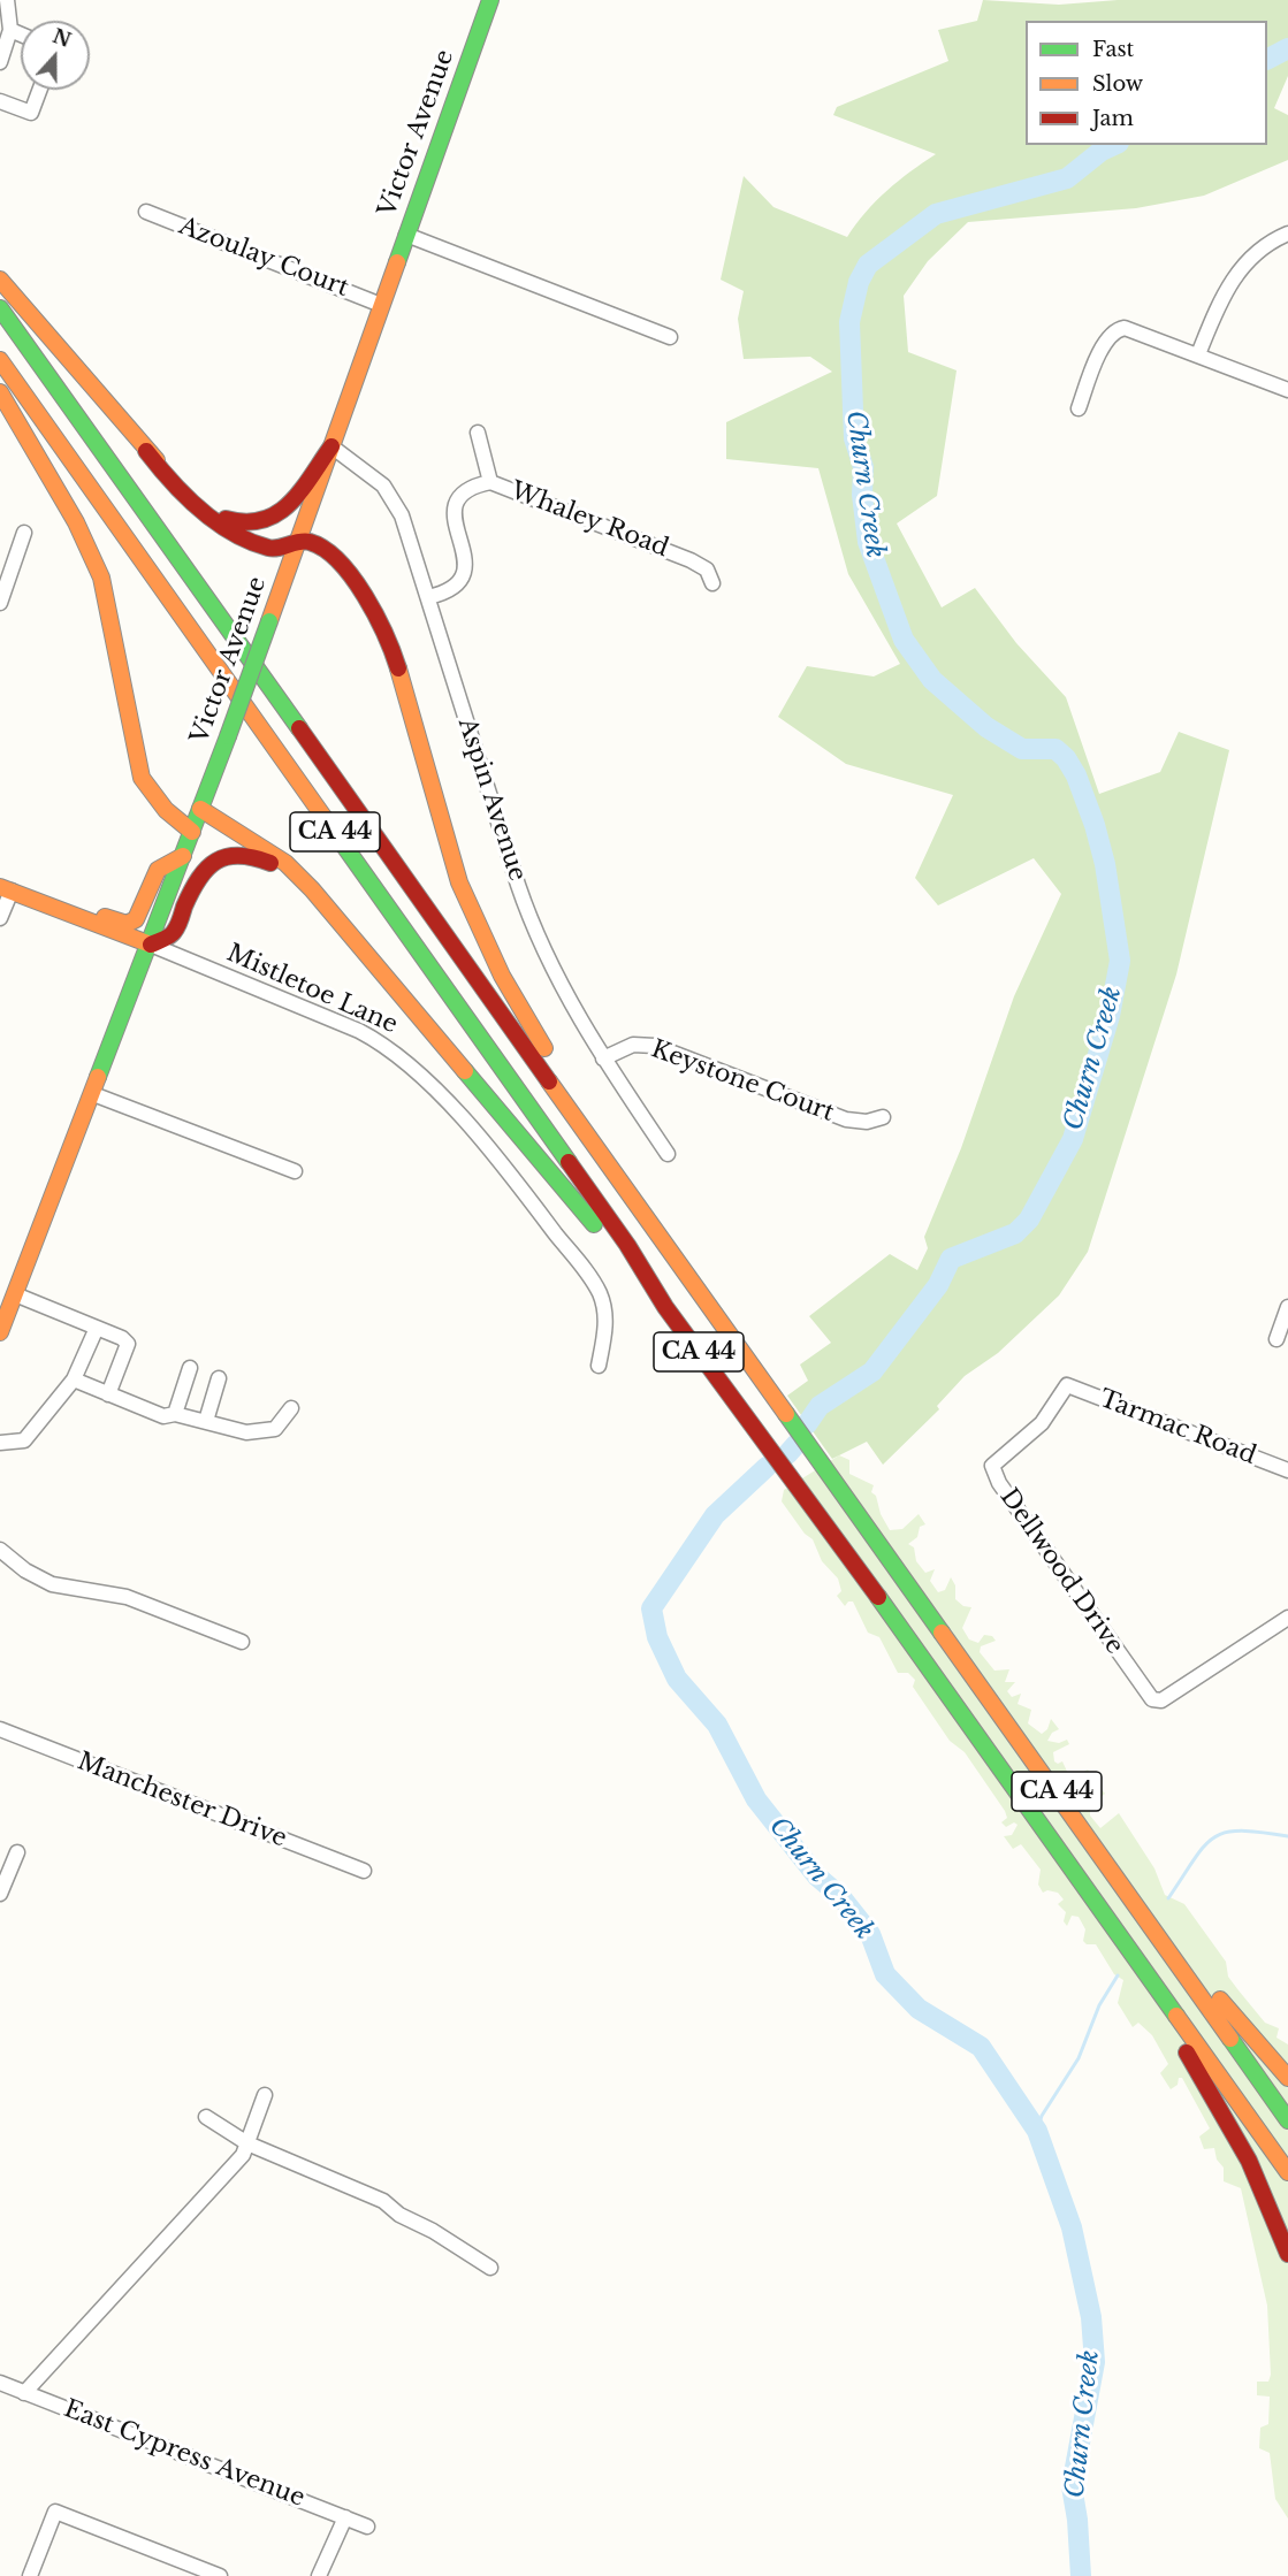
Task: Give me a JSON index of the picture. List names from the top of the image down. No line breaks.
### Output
{"streets":{"main road":["Victor Avenue","CA 44","Mistletoe Lane"],"street":["Azoulay Court","Whaley Road","Aspin Avenue","Keystone Court","Tarmac Road","Dellwood Drive","Manchester Drive","East Cypress Avenue"]},"crossings":[["Victor Avenue","Azoulay Court"],["Victor Avenue","Aspin Avenue"],["Victor Avenue","Mistletoe Lane"],["Whaley Road","Aspin Avenue"],["Aspin Avenue","Keystone Court"],["Tarmac Road","Dellwood Drive"]],"water":["Churn Creek"],"legend":["Fast","Slow","Jam"],"north":"top"}
